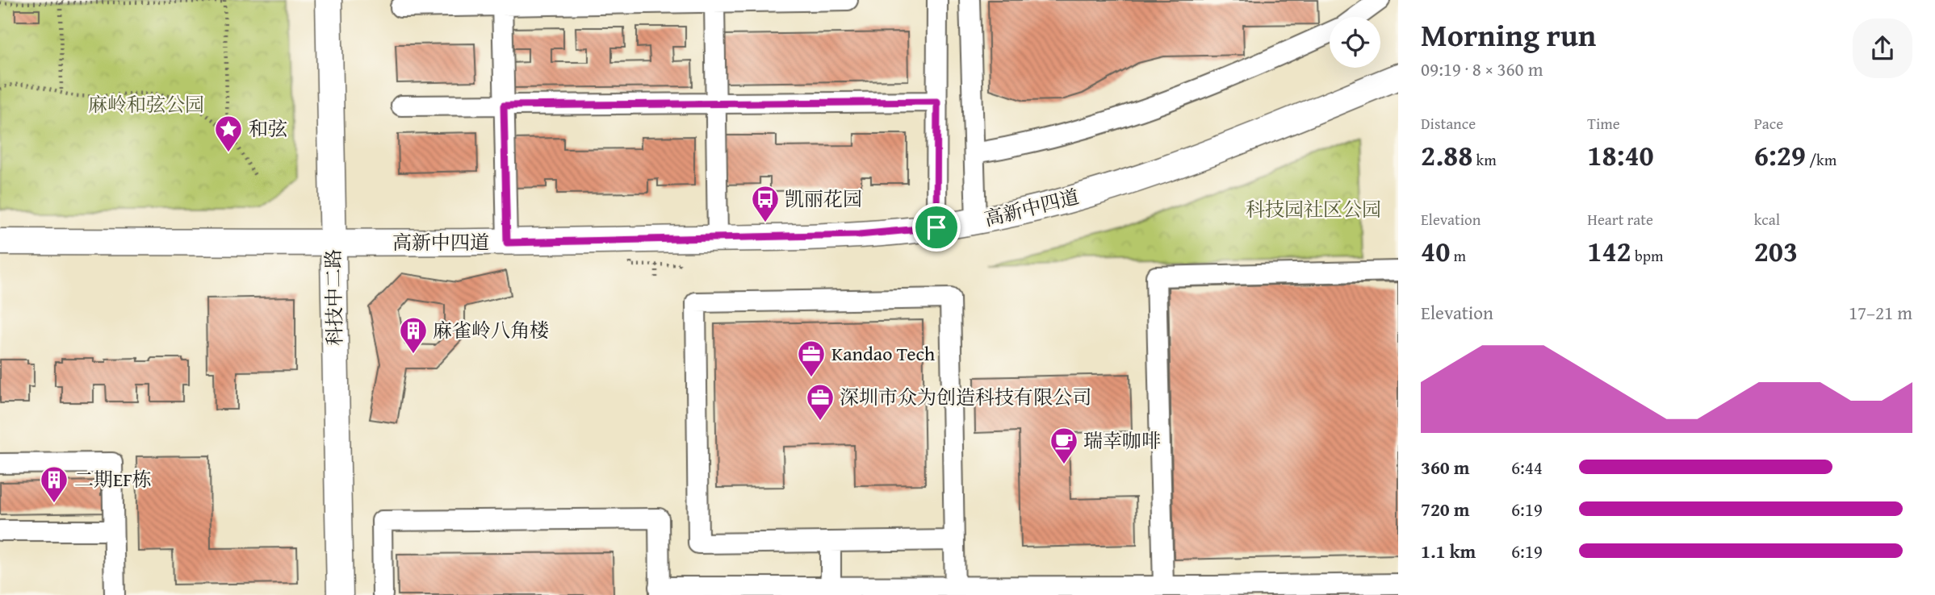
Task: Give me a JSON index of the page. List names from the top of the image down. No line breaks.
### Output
{"streets":{"main road":["高新中四道","科技中二路"]},"crossings":[["高新中四道","科技中二路"]],"parks":["麻岭和弦公园","科技园社区公园"],"places":{"place":["和弦"],"bus stop":["凯丽花园"],"building":["麻雀岭八角楼","二期EF栋"],"office":["Kandao Tech","深圳市众为创造科技有限公司"],"cafe":["瑞幸咖啡"]},"page":{"heading":["Morning run","09:19 · 8 × 360 m"],"stats":[["Distance","2.88 km"],["Time","18:40"],["Pace","6:29 /km"],["Elevation","40 m"],["Heart rate","142 bpm"],["kcal","203"]],"chart":["Elevation","17–21 m"],"list":[{"name":"360 m","note":"6:44"},{"name":"720 m","note":"6:19"},{"name":"1.1 km","note":"6:19"}]}}
